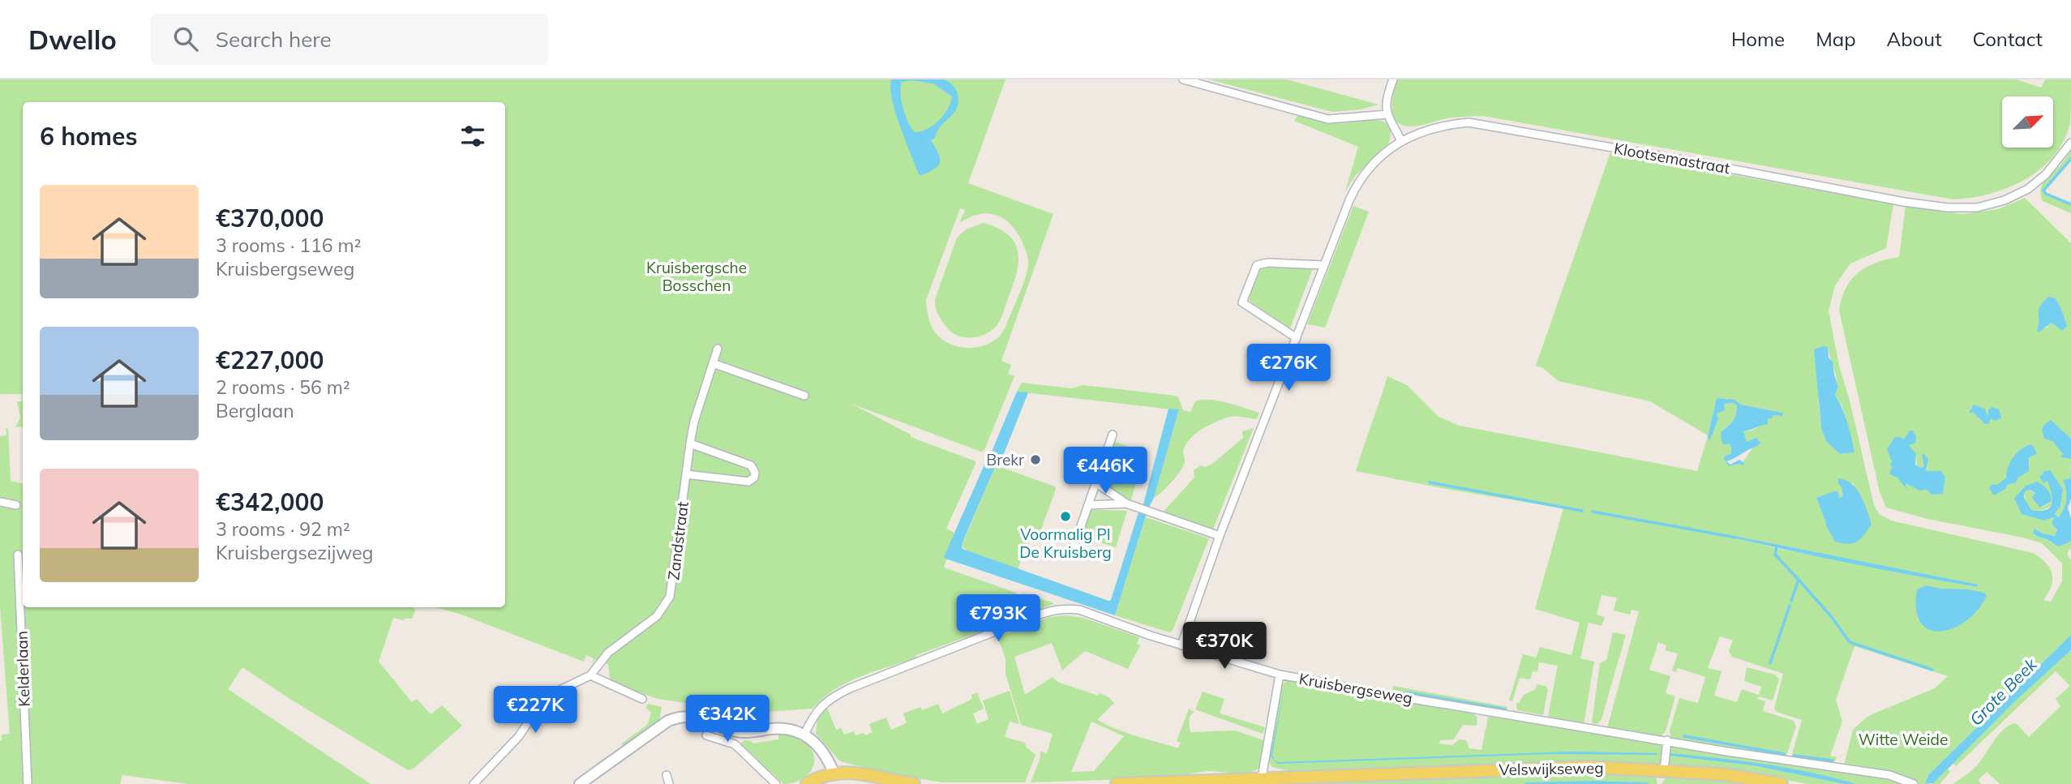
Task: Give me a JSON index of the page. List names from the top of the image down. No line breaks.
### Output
{"streets":{"main road":["Velswijkseweg"],"street":["Klootsemastraat","Zandstraat","Kelderlaan","Kruisbergseweg"]},"crossings":[["Klootsemastraat","Kruisbergseweg"]],"water":["Grote Beek"],"parks":["Kruisbergsche Bosschen","Witte Weide"],"places":["Brekr","Voormalig PI De Kruisberg"],"north":"top right","page":{"header":"Dwello","search":"Search here","nav":["Home","Map","About","Contact"],"heading":"6 homes","list":[{"name":"€370,000","note":"3 rooms · 116 m² · Kruisbergseweg"},{"name":"€227,000","note":"2 rooms · 56 m² · Berglaan"},{"name":"€342,000","note":"3 rooms · 92 m² · Kruisbergsezijweg"}],"price":["€276K","€446K","€793K","€370K","€227K","€342K"]}}
